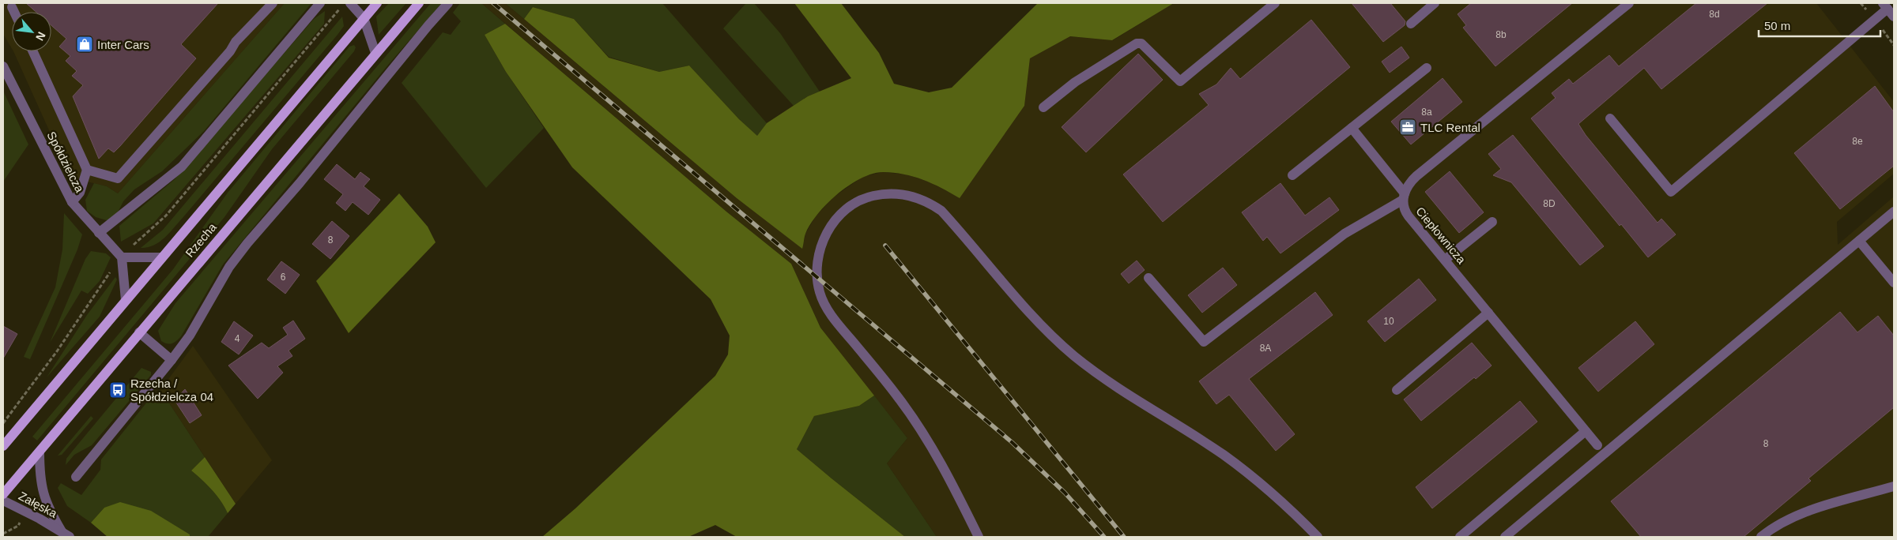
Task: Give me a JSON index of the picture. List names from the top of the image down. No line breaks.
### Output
{"streets":{"main road":["Rzecha"],"street":["Spółdzielcza","Ciepłownicza","Załęska"]},"crossings":[["Rzecha","Załęska"]],"places":{"shop":["Inter Cars"],"office":["TLC Rental"],"bus stop":["Rzecha / Spółdzielcza 04"]},"house_numbers":["8d","8b","8a","8e","8D","8","6","10","4","8A","8"],"scale_bar":"50 m","north":"bottom right"}
